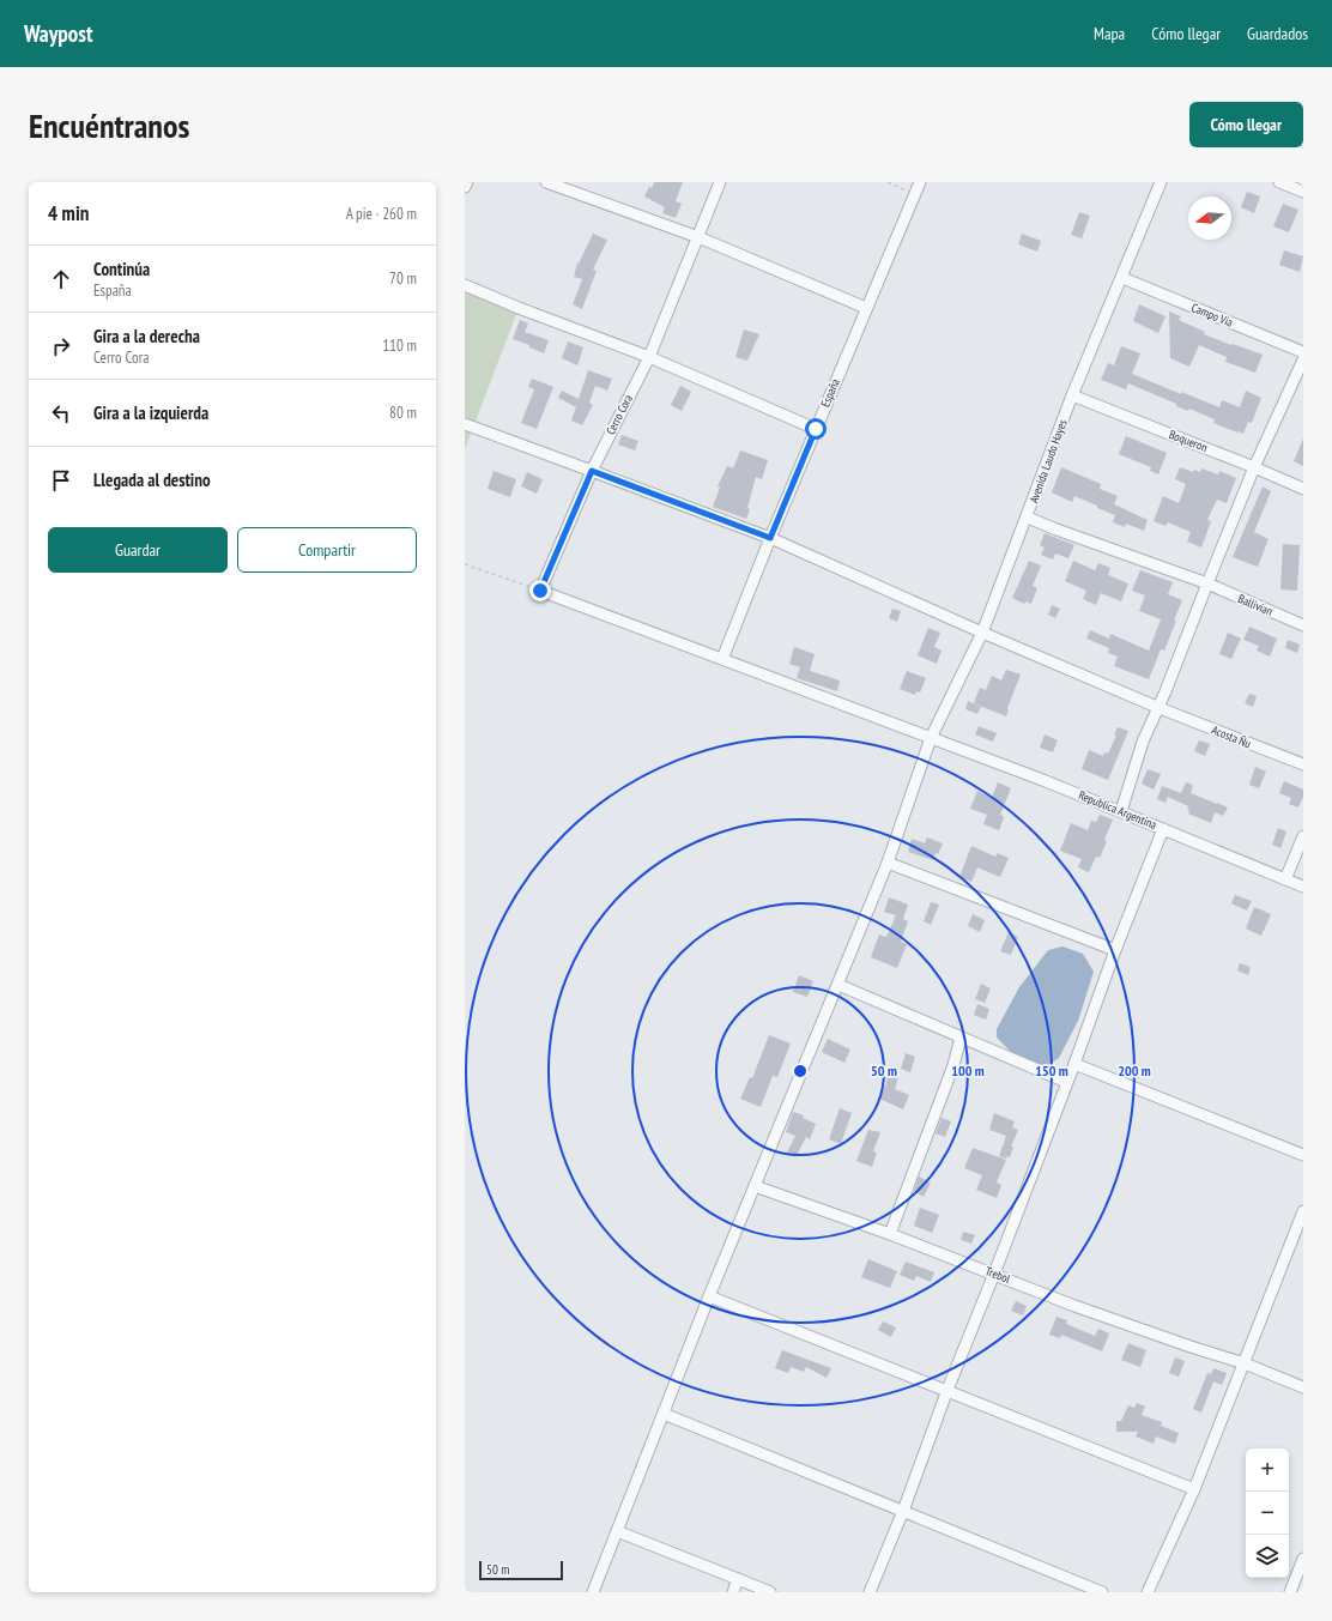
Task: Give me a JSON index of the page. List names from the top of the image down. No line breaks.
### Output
{"streets":{"street":["Campo Via","España","Cerro Cora","Boqueron","Avenida Laudo Hayes","Ballivian","Acosta Ñu","Republica Argentina","Trebol"]},"crossings":[["Campo Via","Avenida Laudo Hayes"],["España","Acosta Ñu"],["España","Republica Argentina"],["Cerro Cora","Republica Argentina"],["Boqueron","Avenida Laudo Hayes"],["Avenida Laudo Hayes","Ballivian"],["Avenida Laudo Hayes","Acosta Ñu"],["Avenida Laudo Hayes","Republica Argentina"],["Avenida Laudo Hayes","Trebol"]],"scale_bar":"50 m","north":"left","page":{"header":"Waypost","nav":["Mapa","Cómo llegar","Guardados"],"buttons":["Cómo llegar",["Guardar","Compartir"]],"title":"Encuéntranos","heading":["4 min","A pie · 260 m"],"list":[["Continúa","España","70 m"],["Gira a la derecha","Cerro Cora","110 m"],["Gira a la izquierda","80 m"],"Llegada al destino"],"map_buttons":["+","−"],"scale":"50 m"},"rings":["50 m","100 m","150 m","200 m"]}
